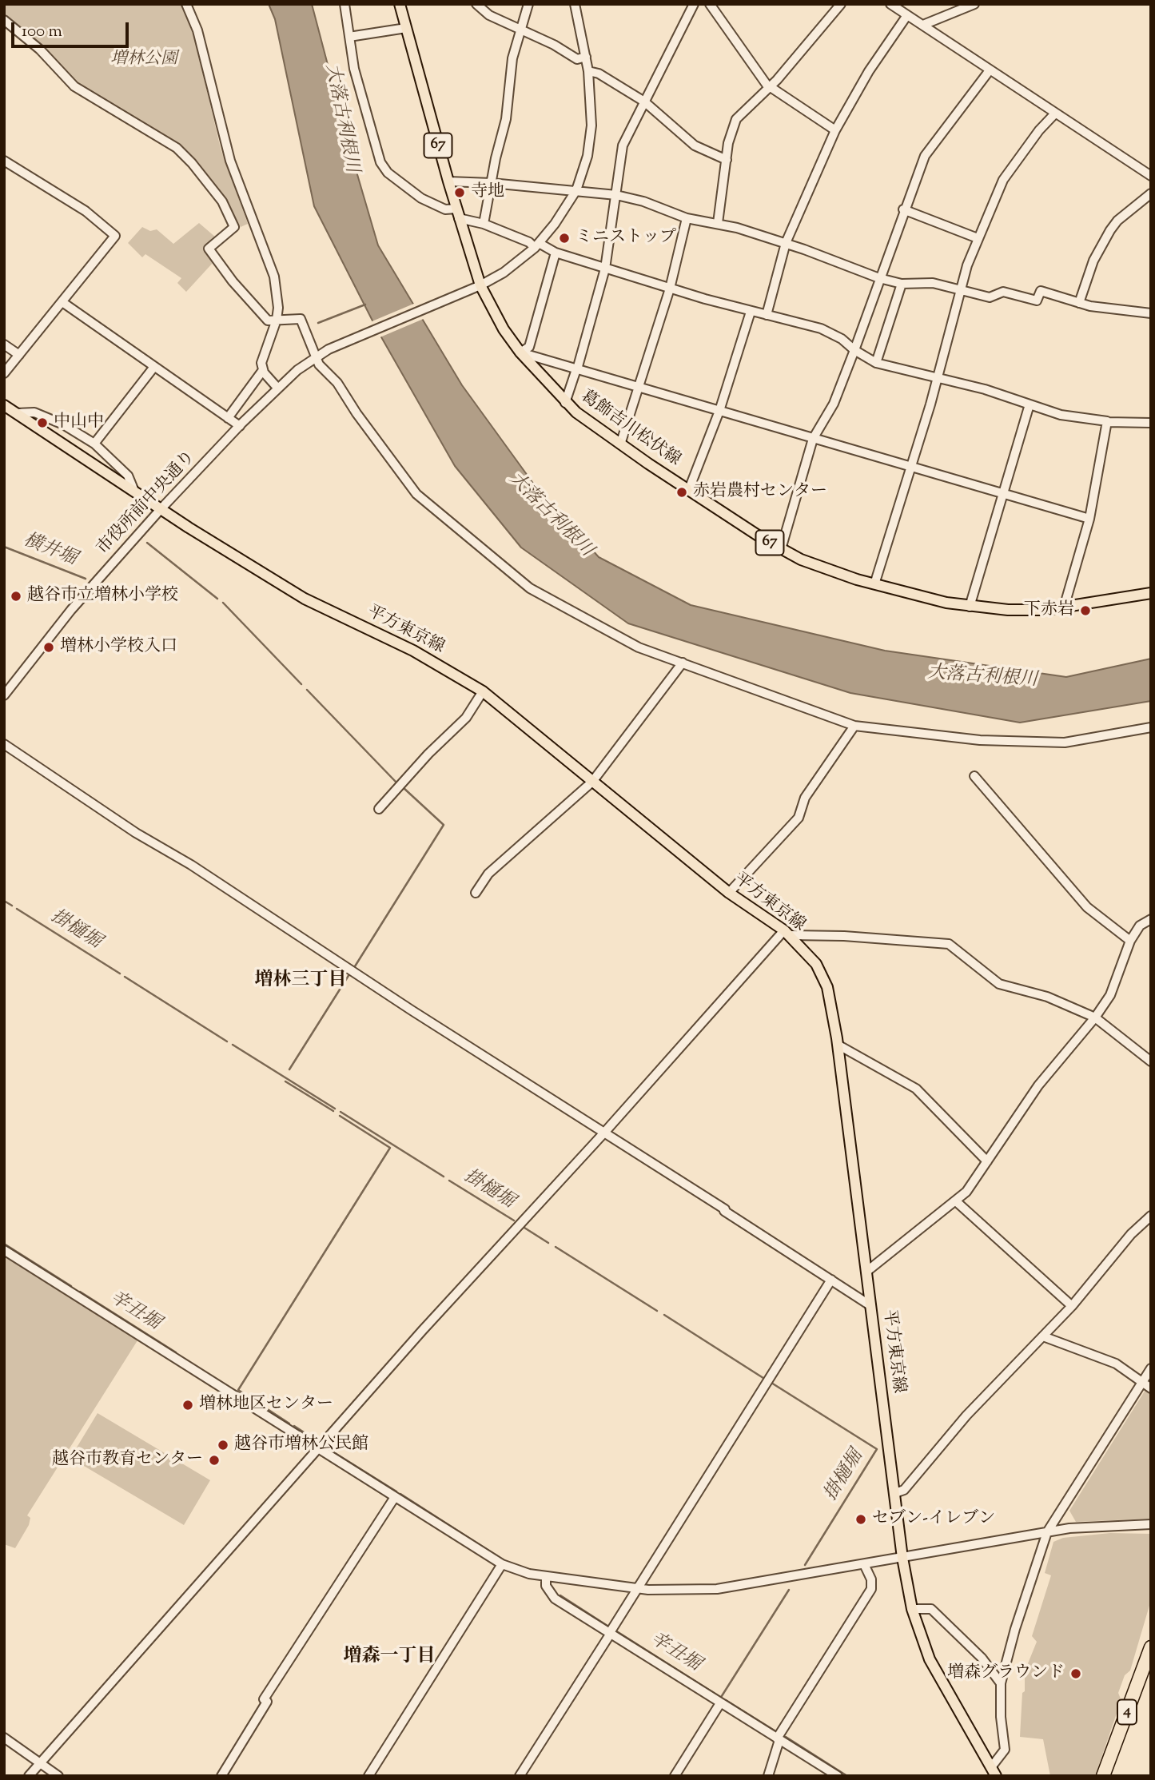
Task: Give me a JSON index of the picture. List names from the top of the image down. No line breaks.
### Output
{"streets":{"highway":["4"],"main road":["67","葛飾吉川松伏線","平方東京線"],"street":["市役所前中央通り"]},"crossings":[["葛飾吉川松伏線","市役所前中央通り"],["市役所前中央通り","平方東京線"]],"districts":["増林三丁目","増森一丁目"],"water":["大落古利根川","横井堀","掛樋堀","辛丑堀"],"parks":["増林公園"],"places":["寺地","ミニストップ","中山中","赤岩農村センター","越谷市立増林小学校","下赤岩","増林小学校入口","増林地区センター","越谷市増林公民館","越谷市教育センター","セブン-イレブン","増森グラウンド"],"scale_bar":"100 m"}
